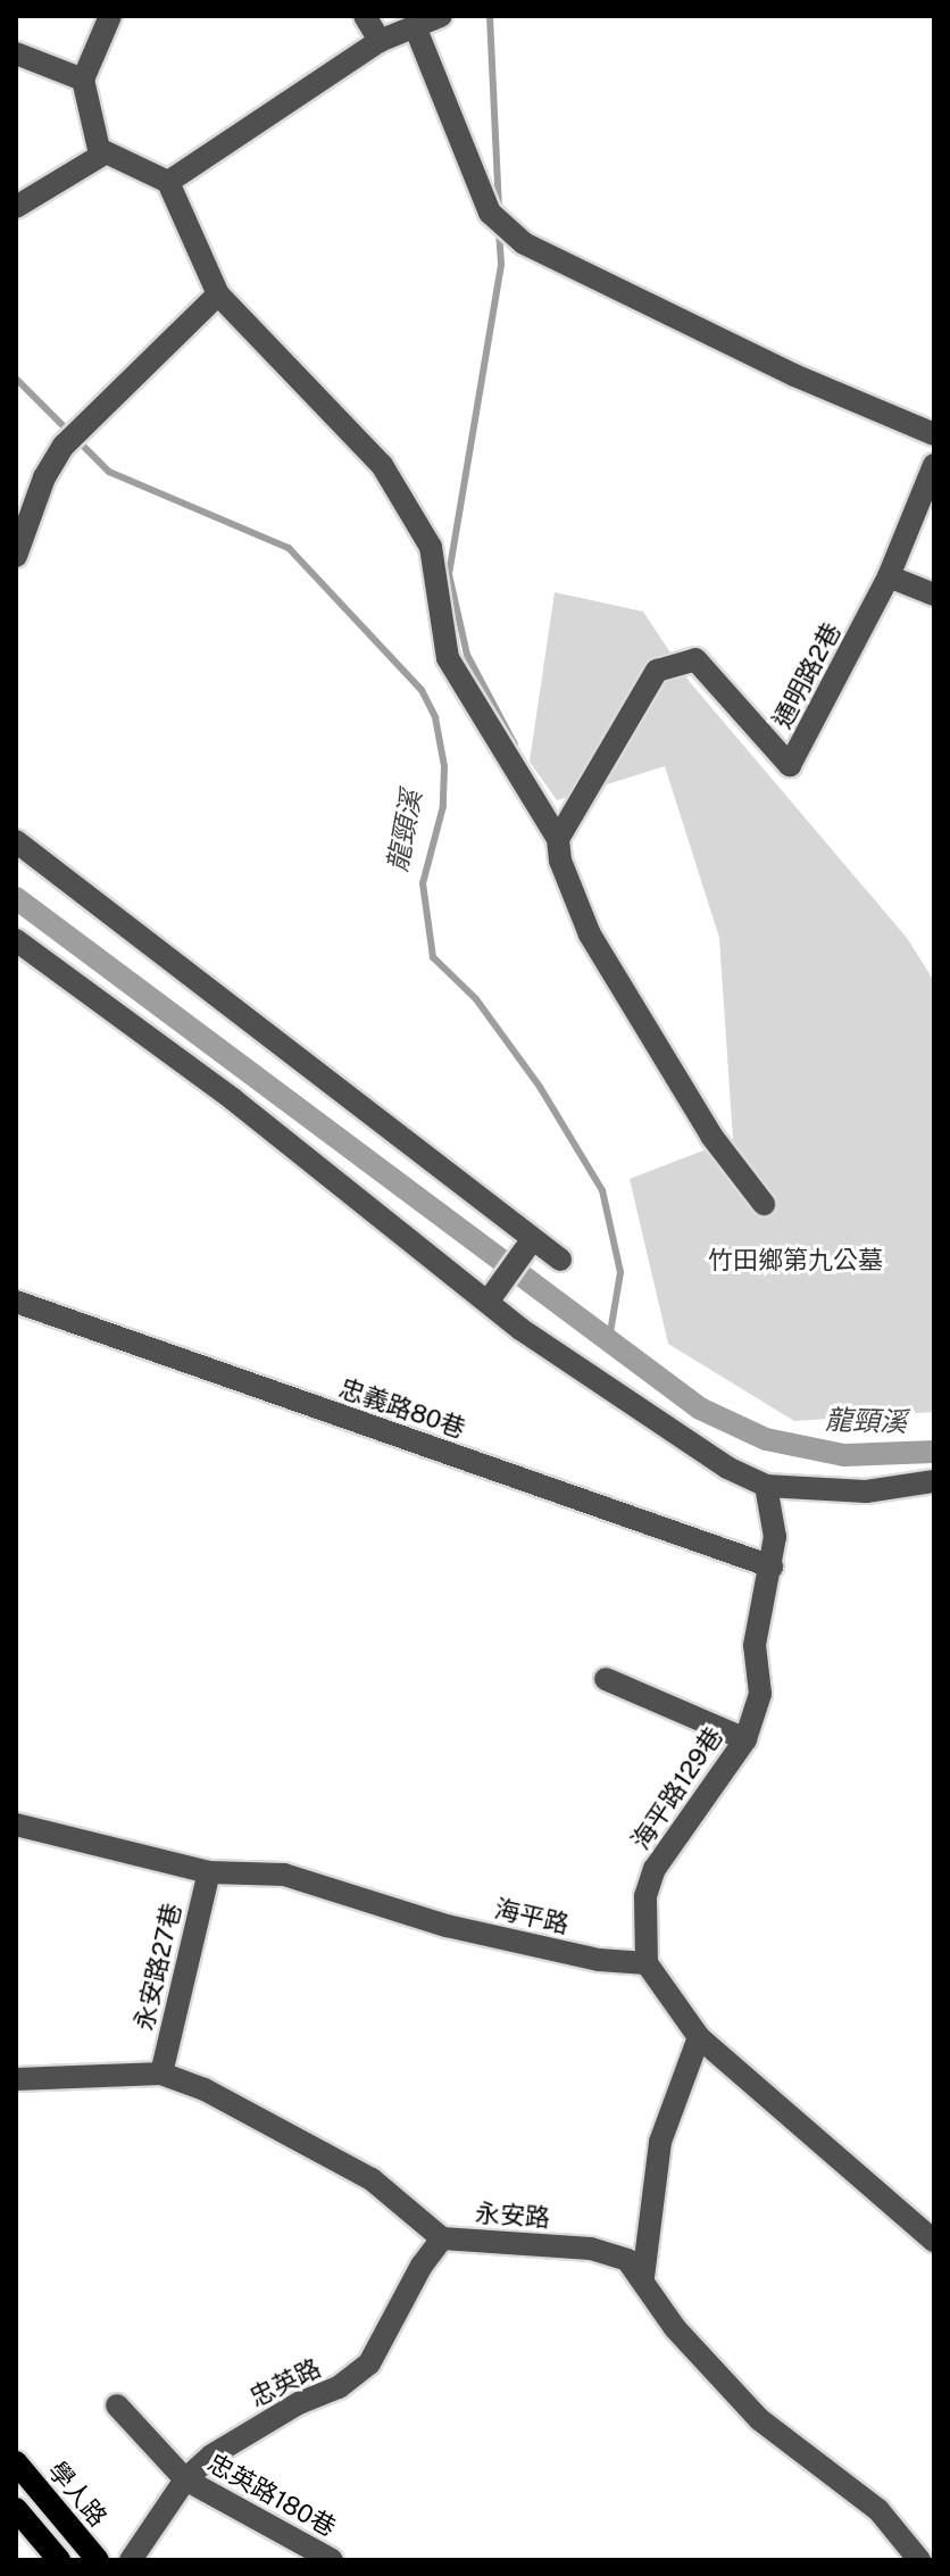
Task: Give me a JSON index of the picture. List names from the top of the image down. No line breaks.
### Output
{"streets":{"main road":["學人路"],"street":["通明路2巷","忠義路80巷","海平路129巷","海平路","永安路27巷","永安路","忠英路","忠英路180巷"]},"crossings":[["忠義路80巷","海平路129巷"],["海平路129巷","海平路"],["海平路","永安路27巷"],["永安路27巷","永安路"],["永安路","忠英路"],["忠英路","忠英路180巷"]],"water":["龍頸溪"],"parks":["竹田鄉第九公墓"]}
